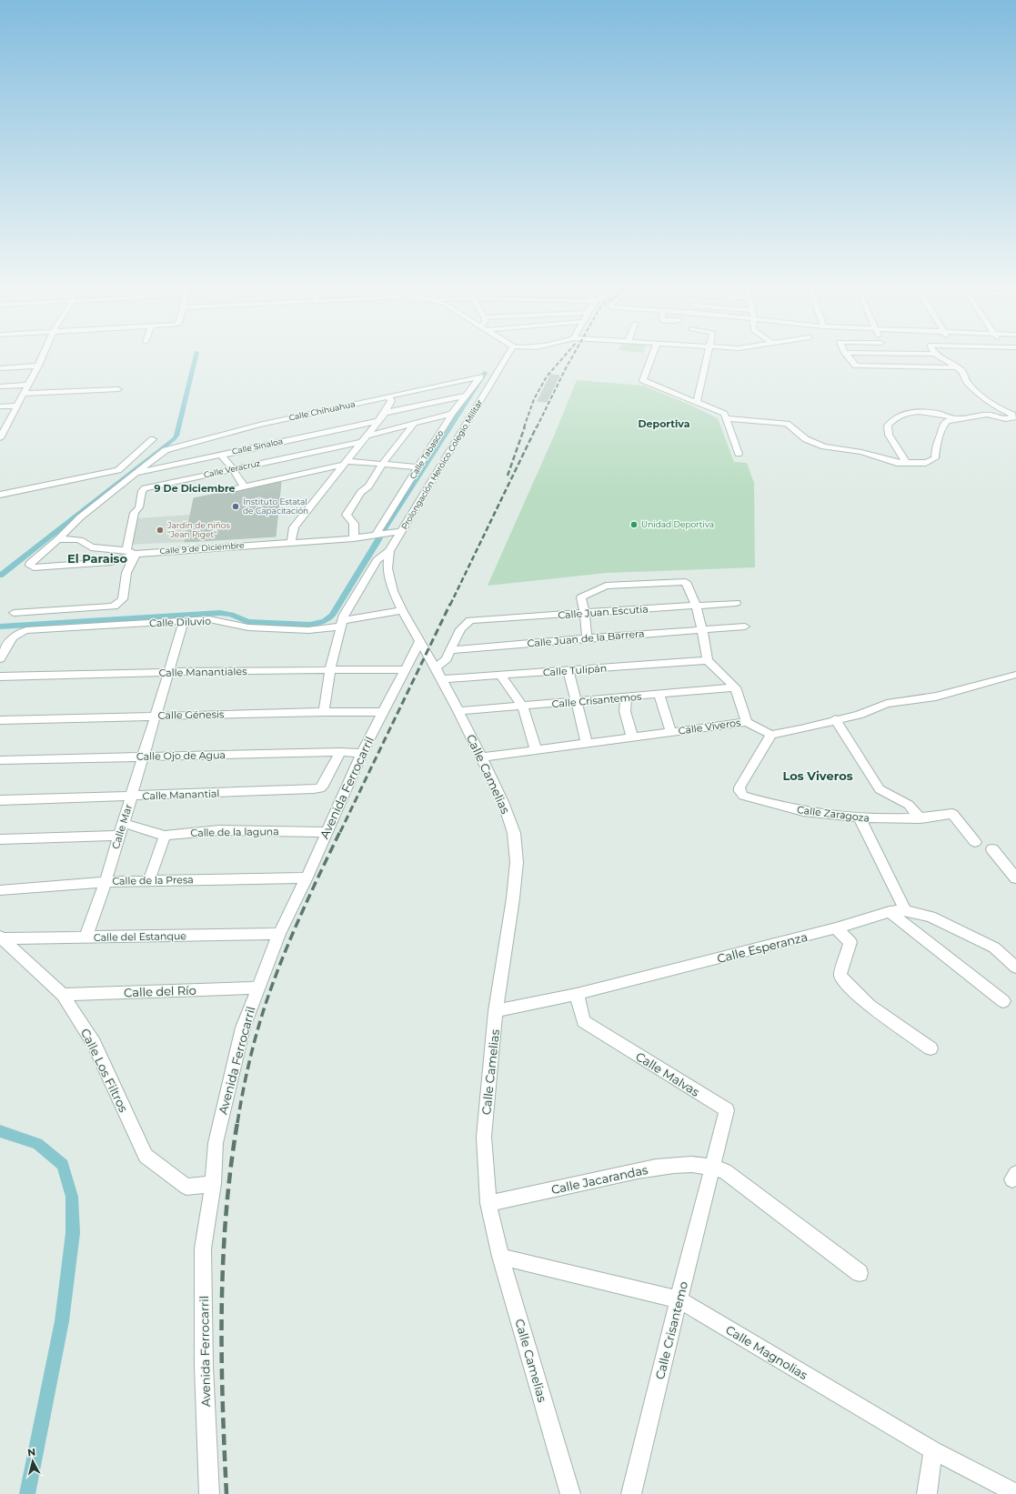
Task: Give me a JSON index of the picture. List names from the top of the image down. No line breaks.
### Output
{"streets":{"street":["Calle Chihuahua","Calle Sinaloa","Calle Tabasco","Prolongación Heróico Colegio Militar","Calle Veracruz","Calle 9 de Diciembre","Calle Juan Escutia","Calle Diluvio","Calle Juan de la Barrera","Calle Tulipán","Calle Manantiales","Calle Crisantemos","Calle Génesis","Calle Viveros","Calle Ojo de Agua","Calle Camelias","Avenida Ferrocarril","Calle Manantial","Calle Zaragoza","Calle Mar","Calle de la laguna","Calle de la Presa","Calle del Estanque","Calle Esperanza","Calle del Río","Calle Los Filtros","Calle Malvas","Calle Jacarandas","Calle Crisantemo","Calle Magnolias"]},"crossings":[["Calle Chihuahua","Calle Sinaloa"],["Calle Chihuahua","Calle Tabasco"],["Calle Tabasco","Calle Veracruz"],["Calle Tabasco","Calle 9 de Diciembre"],["Prolongación Heróico Colegio Militar","Calle Diluvio"],["Prolongación Heróico Colegio Militar","Calle Tulipán"],["Prolongación Heróico Colegio Militar","Calle Camelias"],["Prolongación Heróico Colegio Militar","Avenida Ferrocarril"],["Calle Juan Escutia","Calle Juan de la Barrera"],["Calle Diluvio","Calle Mar"],["Calle Tulipán","Calle Camelias"],["Calle Manantiales","Avenida Ferrocarril"],["Calle Manantiales","Calle Mar"],["Calle Crisantemos","Calle Camelias"],["Calle Génesis","Avenida Ferrocarril"],["Calle Génesis","Calle Mar"],["Calle Viveros","Calle Camelias"],["Calle Viveros","Calle Zaragoza"],["Calle Ojo de Agua","Avenida Ferrocarril"],["Calle Ojo de Agua","Calle Manantial"],["Calle Ojo de Agua","Calle Mar"],["Calle Camelias","Calle Esperanza"],["Calle Camelias","Calle Jacarandas"],["Calle Camelias","Calle Magnolias"],["Avenida Ferrocarril","Calle de la laguna"],["Avenida Ferrocarril","Calle de la Presa"],["Avenida Ferrocarril","Calle del Estanque"],["Avenida Ferrocarril","Calle del Río"],["Avenida Ferrocarril","Calle Los Filtros"],["Calle Manantial","Calle Mar"],["Calle Mar","Calle de la laguna"],["Calle Mar","Calle de la Presa"],["Calle Mar","Calle del Estanque"],["Calle del Estanque","Calle Los Filtros"],["Calle Esperanza","Calle Malvas"],["Calle del Río","Calle Los Filtros"],["Calle Malvas","Calle Jacarandas"],["Calle Malvas","Calle Crisantemo"],["Calle Jacarandas","Calle Crisantemo"],["Calle Crisantemo","Calle Magnolias"]],"districts":["Deportiva","9 De Diciembre","El Paraiso","Los Viveros"],"places":["Instituto Estatal de Capacitación","Unidad Deportiva","Jardin de niños \"Jean Piget\""],"north":"top"}
